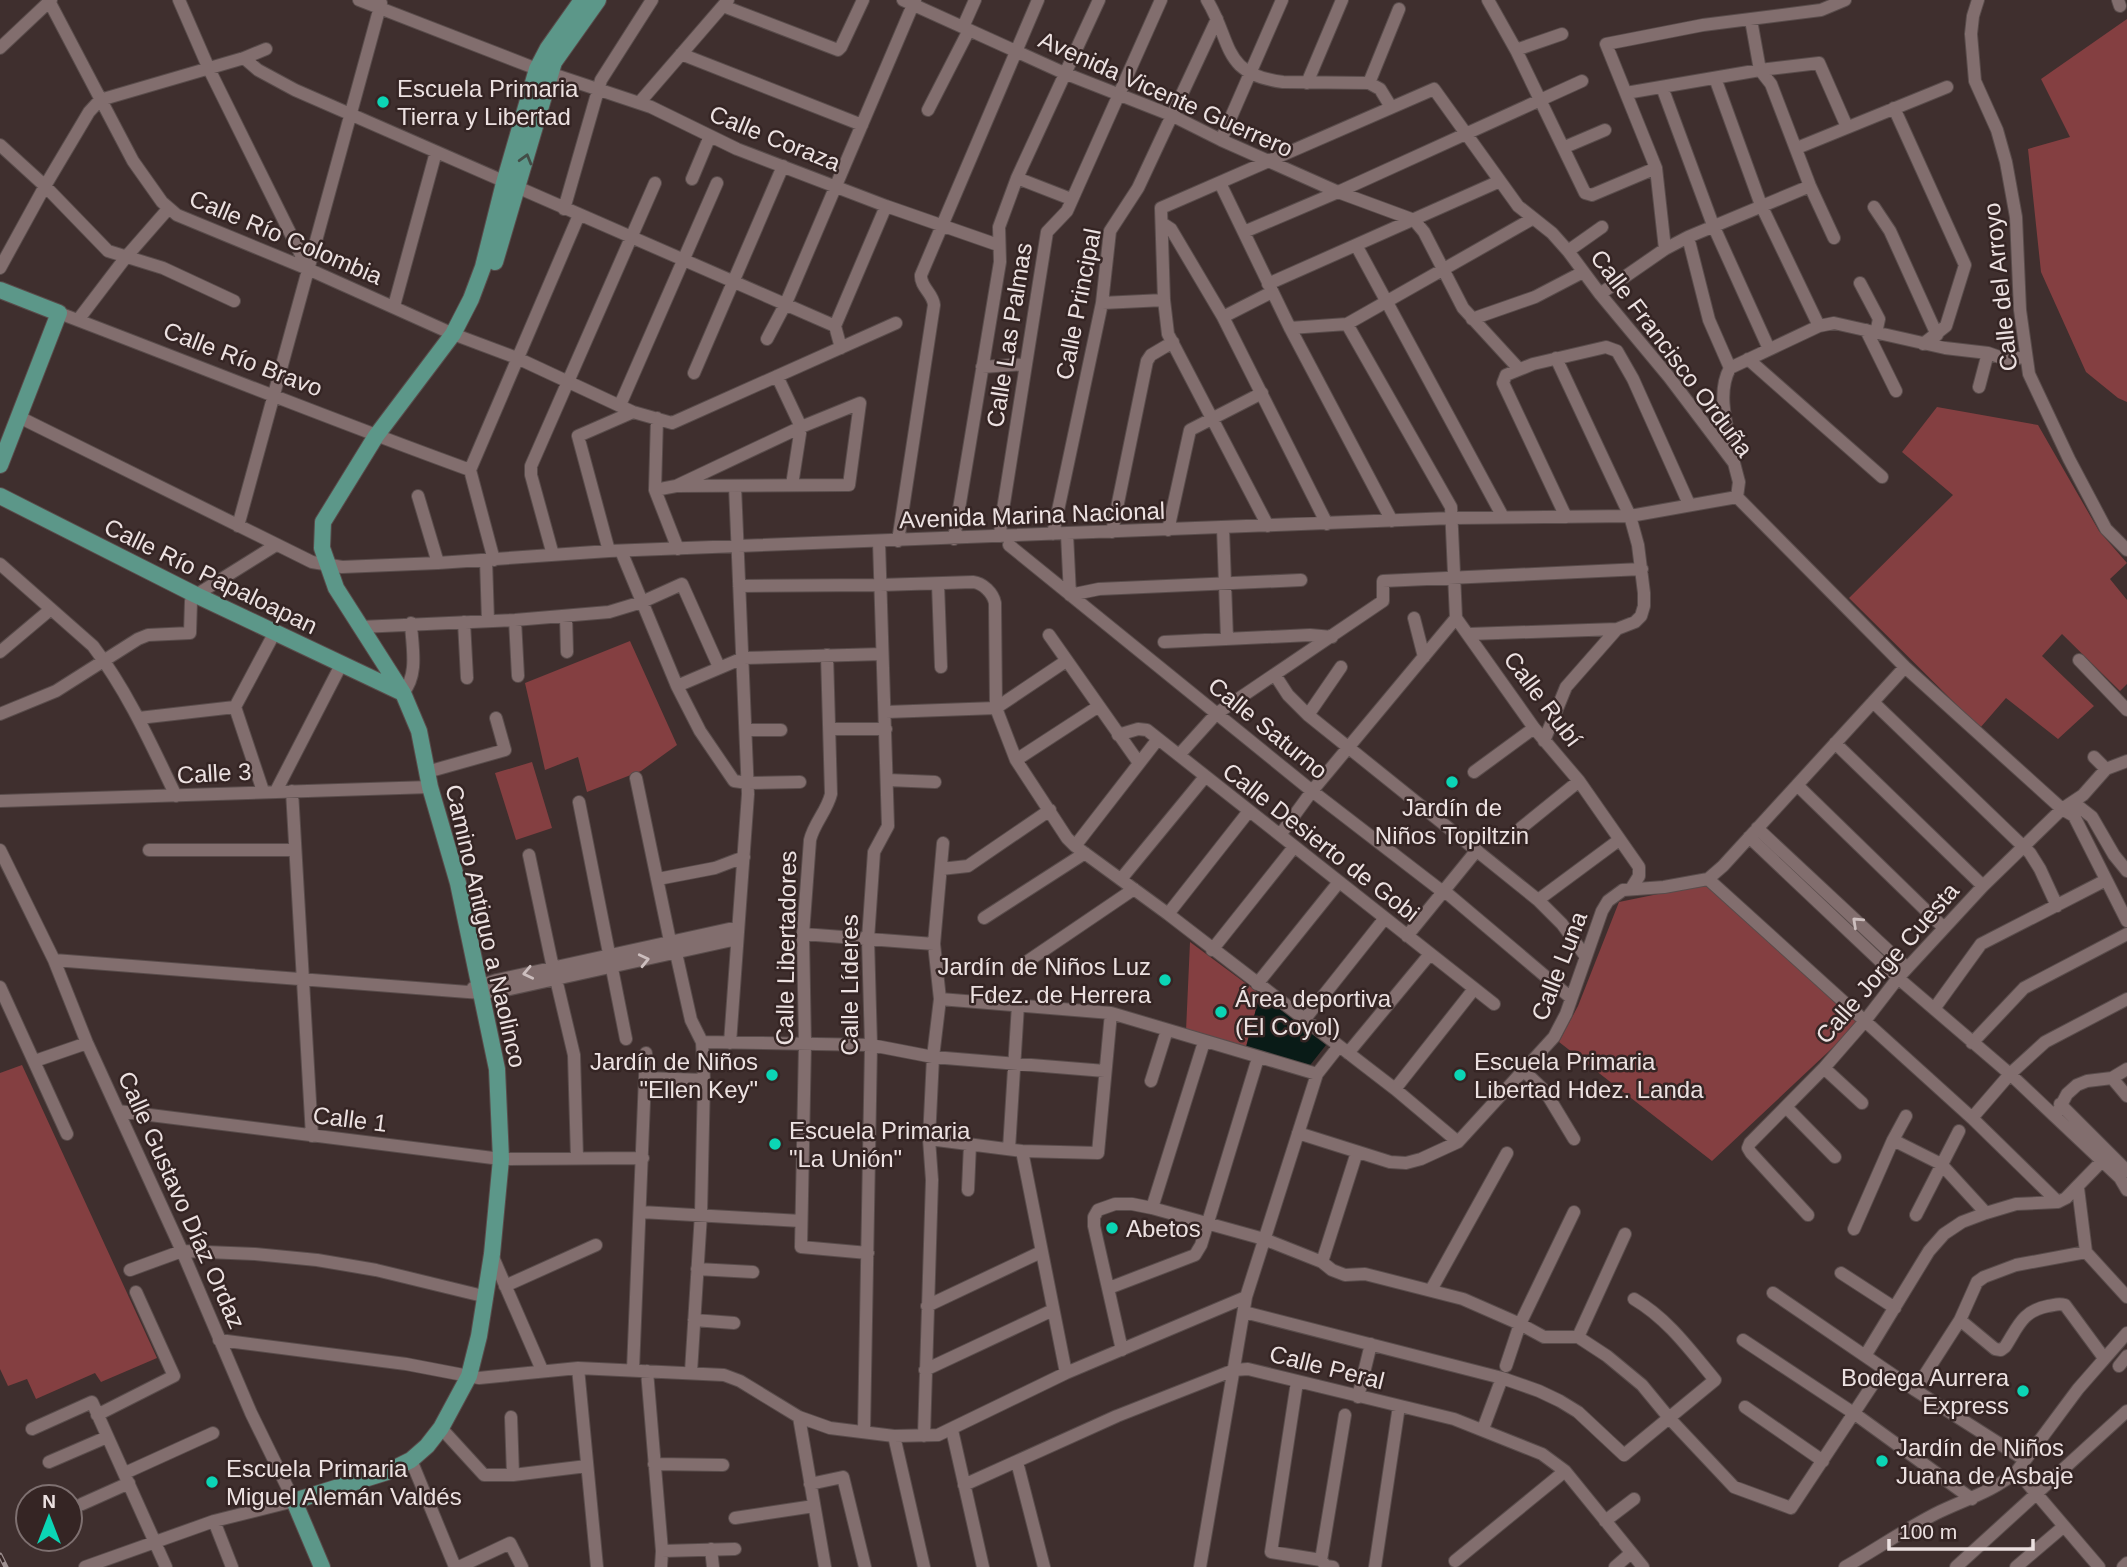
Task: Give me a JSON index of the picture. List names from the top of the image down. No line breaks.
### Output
{"streets":{"main road":["Calle Río Bravo","Calle Río Papaloapan","Camino Antiguo a Naolinco","Calle Gustavo Díaz Ordaz"],"street":["Avenida Vicente Guerrero","Calle Coraza","Calle Río Colombia","Calle del Arroyo","Calle Principal","Calle Las Palmas","Calle Francisco Orduña","Avenida Marina Nacional","Calle Rubí","Calle Saturno","Calle 3","Calle Desierto de Gobi","Calle Libertadores","Calle Jorge Cuesta","Calle Luna","Calle Líderes","Calle 1","Calle Peral"]},"crossings":[["Avenida Vicente Guerrero","Calle Principal"],["Avenida Vicente Guerrero","Calle Las Palmas"],["Calle Coraza","Camino Antiguo a Naolinco"],["Calle Río Colombia","Camino Antiguo a Naolinco"],["Calle Principal","Avenida Marina Nacional"],["Calle Principal","Calle Saturno"],["Calle Las Palmas","Avenida Marina Nacional"],["Calle Las Palmas","Calle Saturno"],["Calle Francisco Orduña","Avenida Marina Nacional"],["Calle Francisco Orduña","Calle Jorge Cuesta"],["Calle Río Bravo","Camino Antiguo a Naolinco"],["Avenida Marina Nacional","Calle Saturno"],["Avenida Marina Nacional","Camino Antiguo a Naolinco"],["Avenida Marina Nacional","Calle Líderes"],["Calle Río Papaloapan","Camino Antiguo a Naolinco"],["Calle Rubí","Calle Luna"],["Calle Saturno","Calle Luna"],["Calle 3","Camino Antiguo a Naolinco"],["Camino Antiguo a Naolinco","Calle 1"],["Camino Antiguo a Naolinco","Calle Gustavo Díaz Ordaz"],["Calle Libertadores","Calle Líderes"],["Calle 1","Calle Gustavo Díaz Ordaz"]],"places":["Escuela Primaria Tierra y Libertad","Jardín de Niños Topiltzin","Jardín de Niños Luz Fdez. de Herrera","Área deportiva (El Coyol)","Jardín de Niños \"Ellen Key\"","Escuela Primaria Libertad Hdez. Landa","Escuela Primaria \"La Unión\"","Abetos","Bodega Aurrera Express","Jardín de Niños Juana de Asbaje","Escuela Primaria Miguel Alemán Valdés"],"scale_bar":"100 m","north":"top"}
